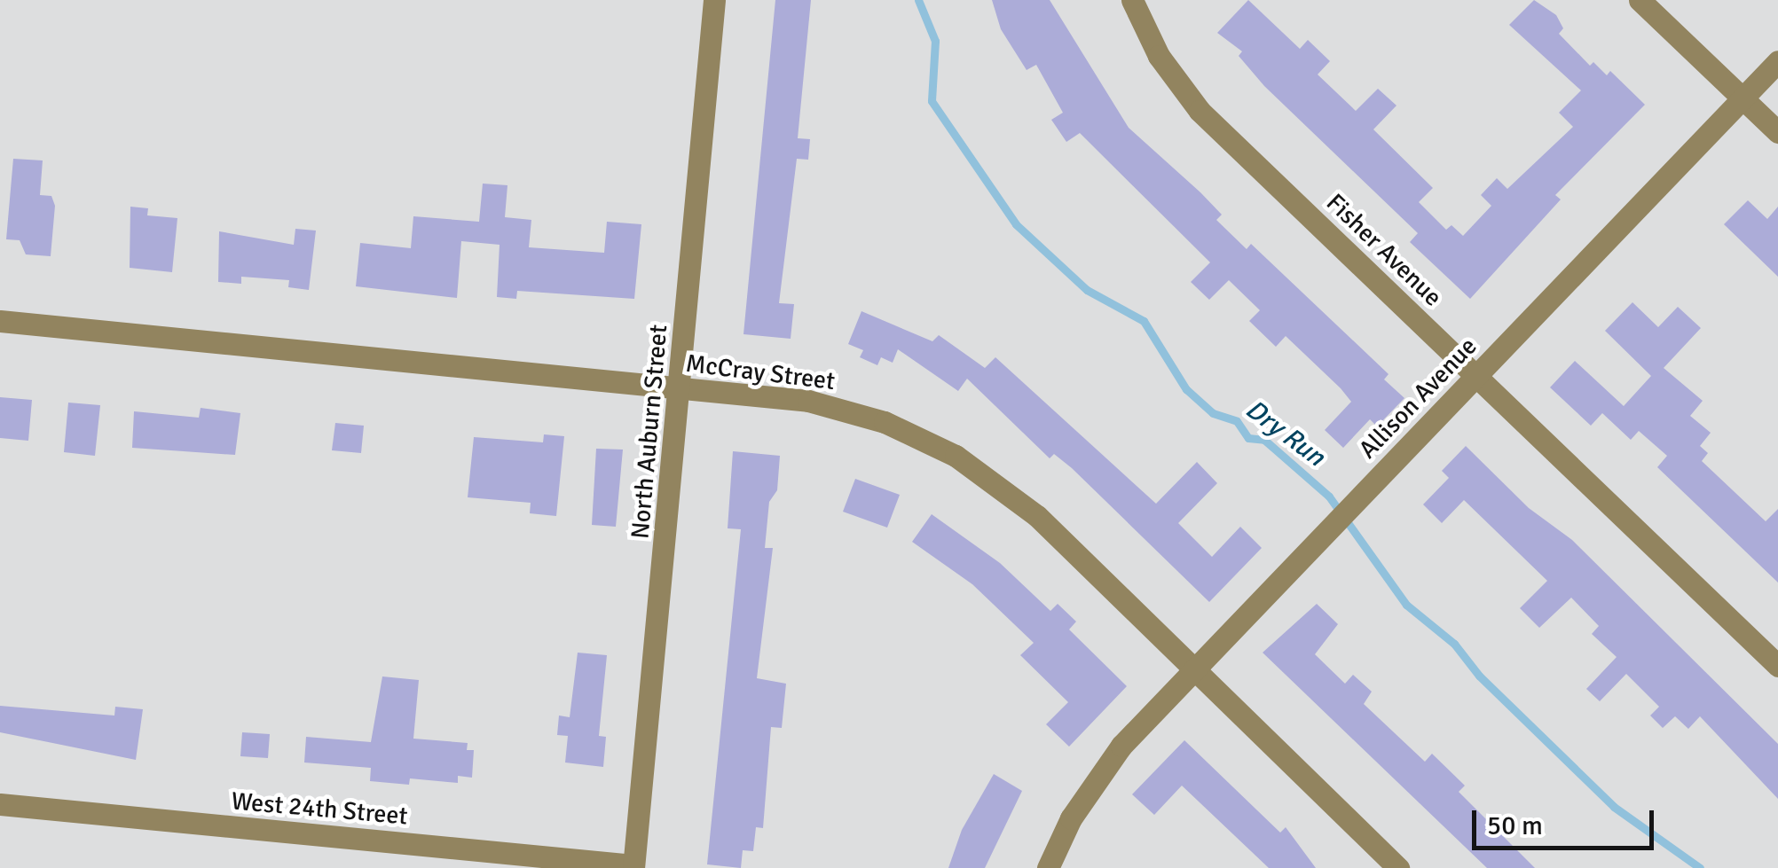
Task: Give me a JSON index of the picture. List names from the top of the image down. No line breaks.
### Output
{"streets":{"street":["Fisher Avenue","McCray Street","Allison Avenue","North Auburn Street","West 24th Street"]},"crossings":[["Fisher Avenue","Allison Avenue"],["McCray Street","Allison Avenue"],["McCray Street","North Auburn Street"],["North Auburn Street","West 24th Street"]],"water":["Dry Run"],"scale_bar":"50 m"}
